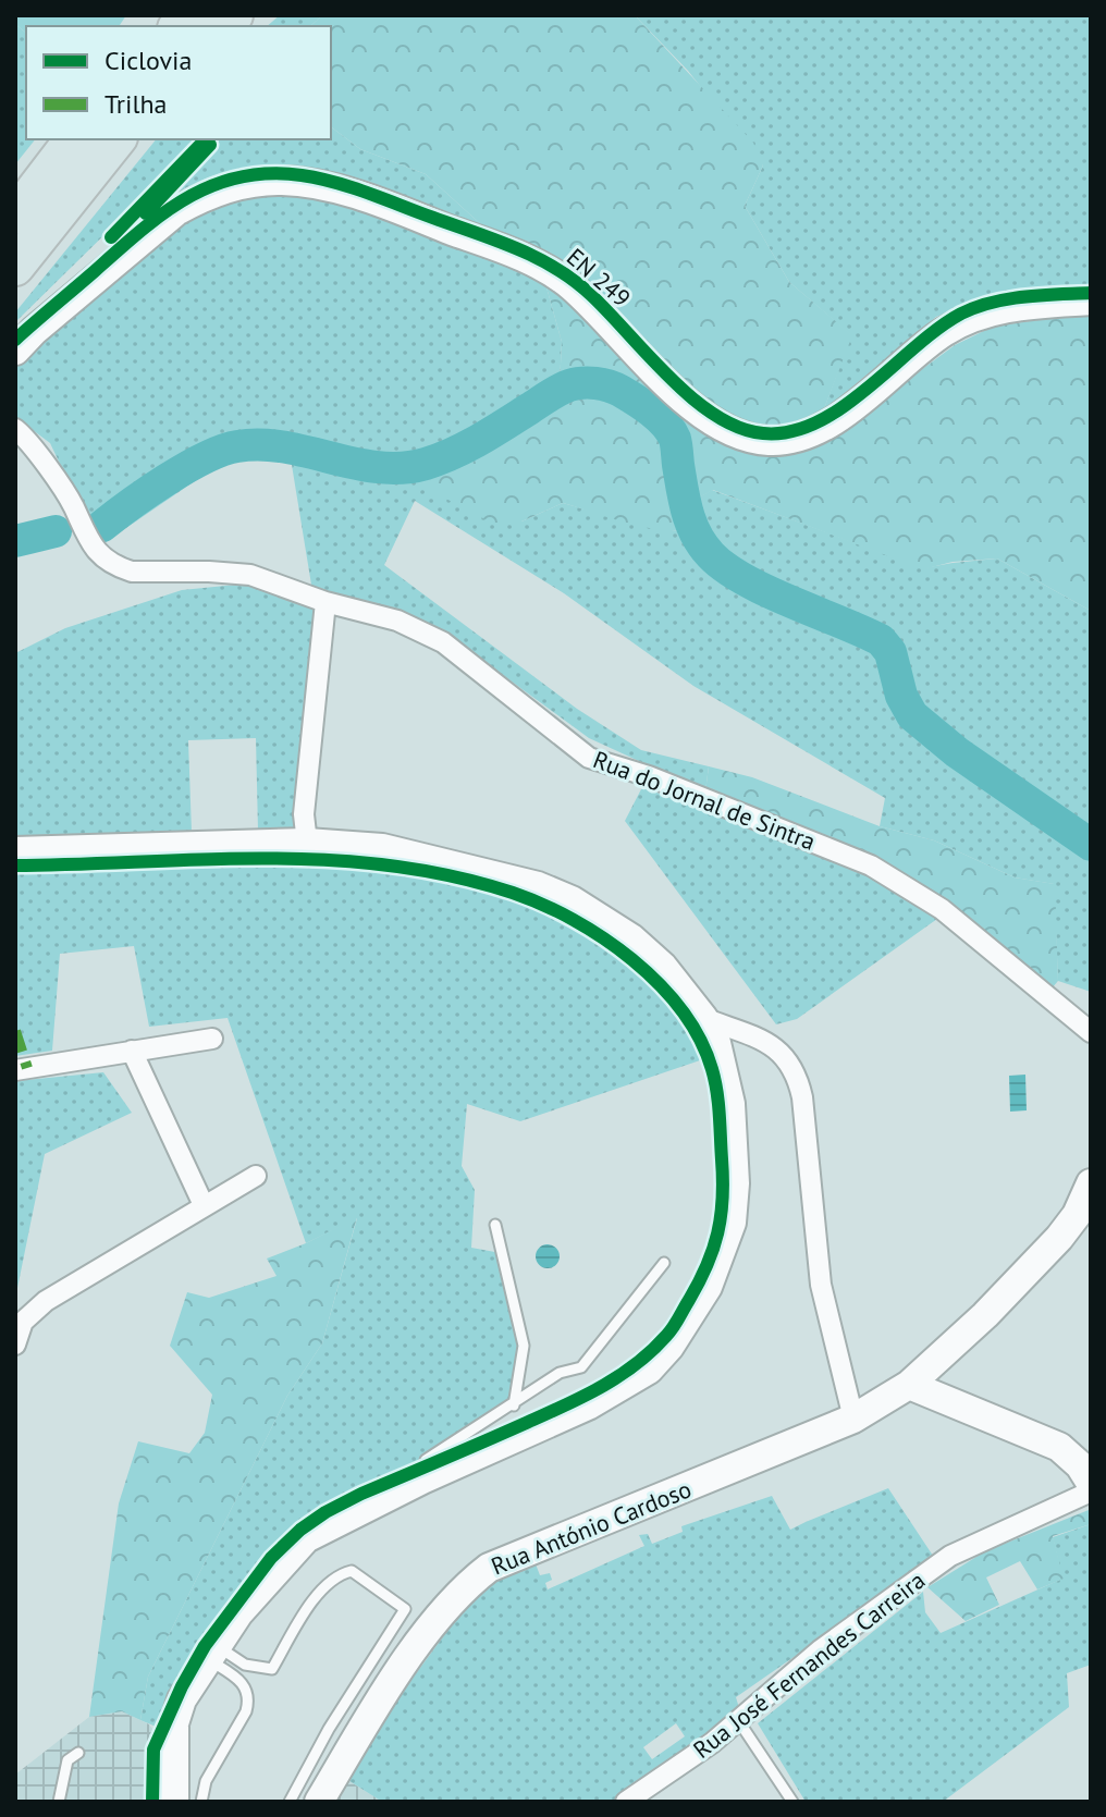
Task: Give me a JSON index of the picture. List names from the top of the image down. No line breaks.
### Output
{"streets":{"street":["EN 249","Rua do Jornal de Sintra","Rua António Cardoso","Rua José Fernandes Carreira"],"cycle path":["EN 249"]},"legend":["Ciclovia","Trilha"]}
